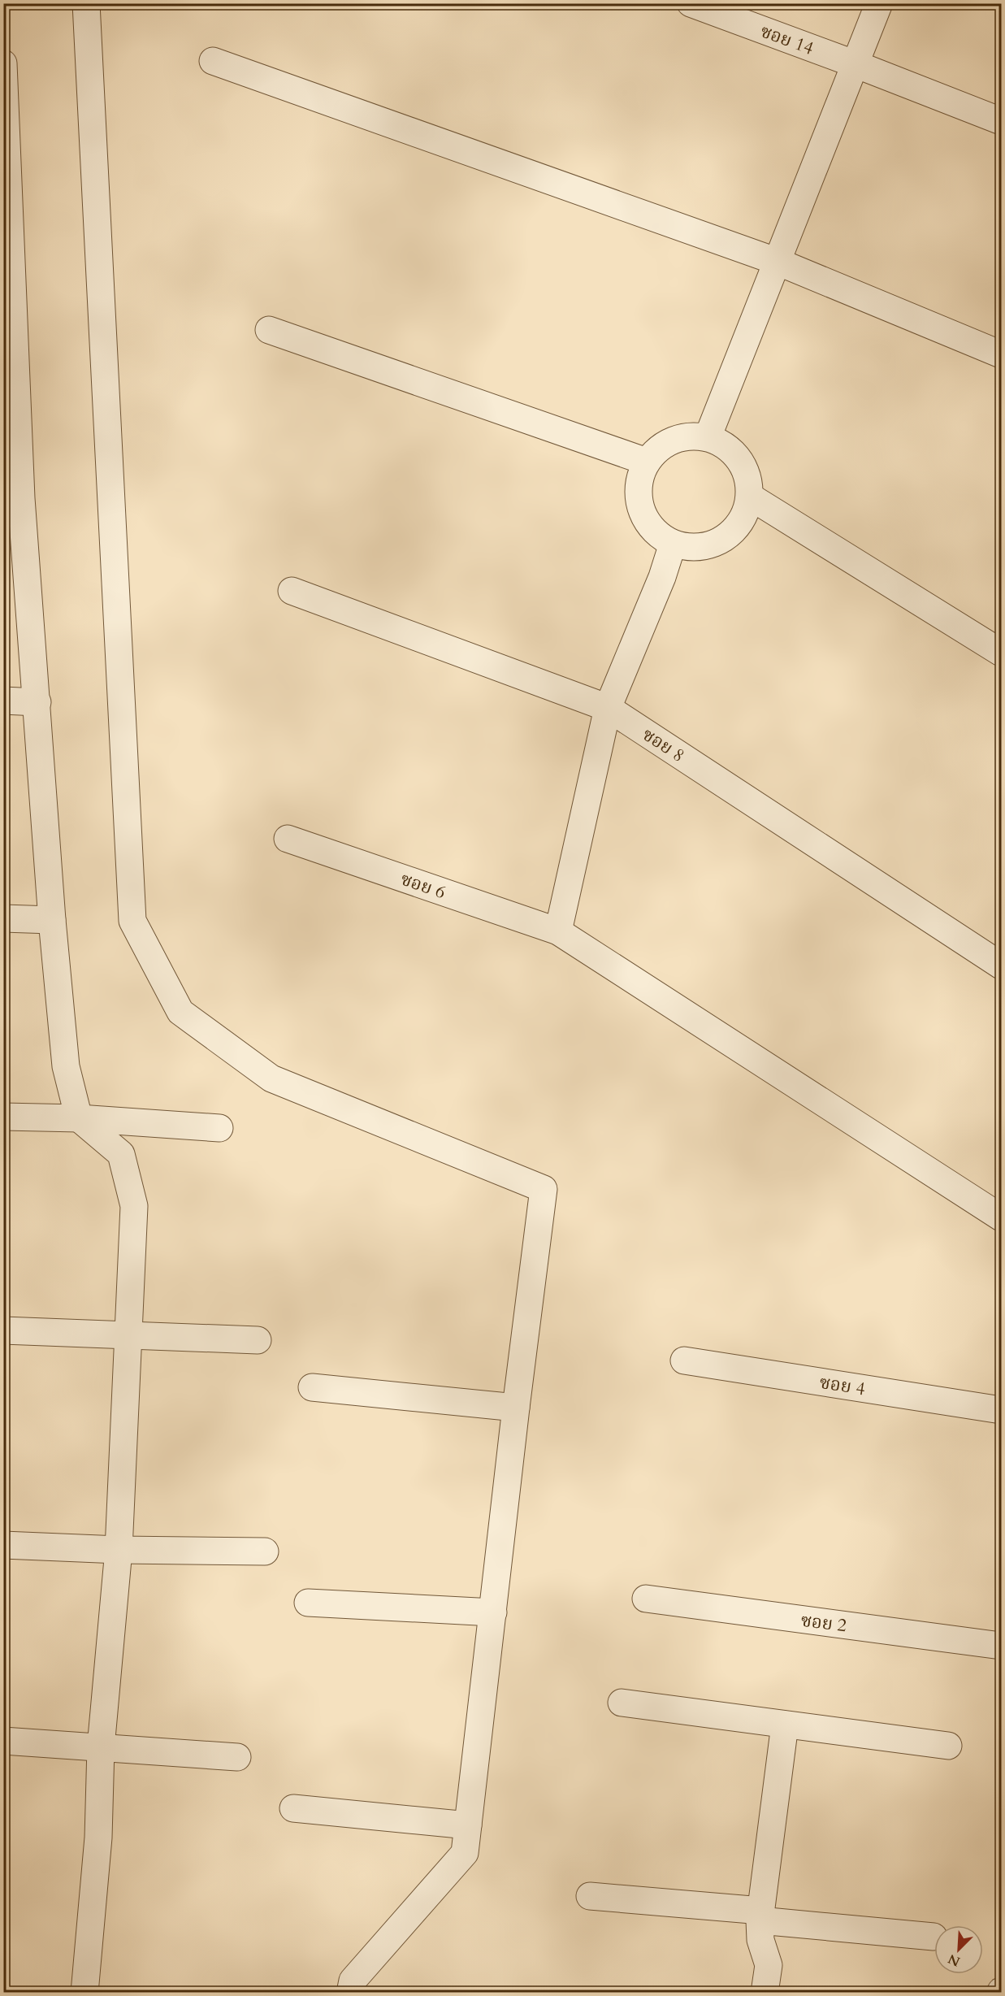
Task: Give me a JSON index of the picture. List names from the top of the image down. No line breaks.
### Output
{"streets":{"street":["ซอย 14","ซอย 8","ซอย 6","ซอย 4","ซอย 2"]},"north":"bottom left"}
